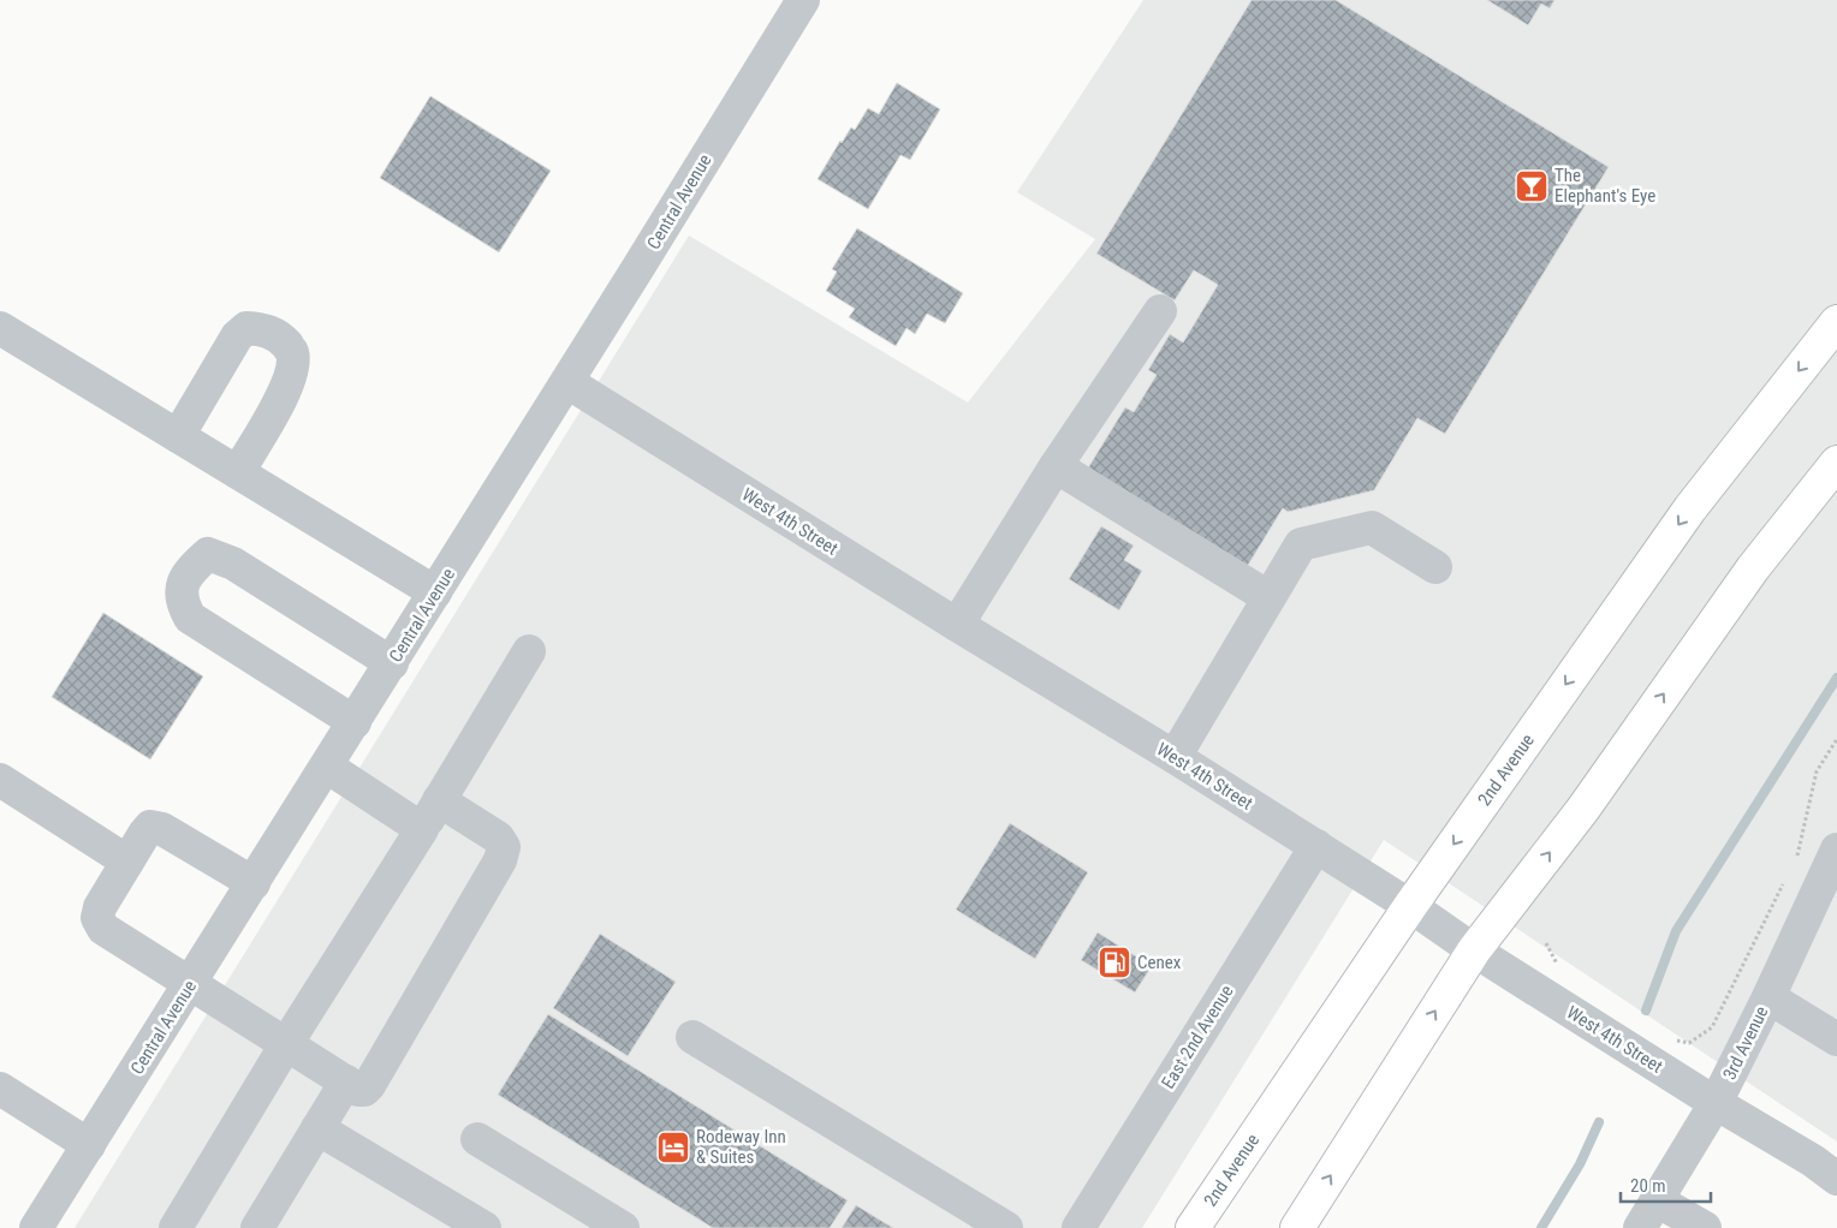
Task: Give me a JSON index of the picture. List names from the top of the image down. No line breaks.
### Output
{"streets":{"main road":["2nd Avenue"],"street":["Central Avenue","West 4th Street","East 2nd Avenue","3rd Avenue"]},"crossings":[["Central Avenue","West 4th Street"],["West 4th Street","2nd Avenue"],["West 4th Street","East 2nd Avenue"],["West 4th Street","3rd Avenue"]],"places":{"bar":["The Elephant's Eye"],"fuel station":["Cenex"],"hotel":["Rodeway Inn & Suites"]},"scale_bar":"20 m"}
